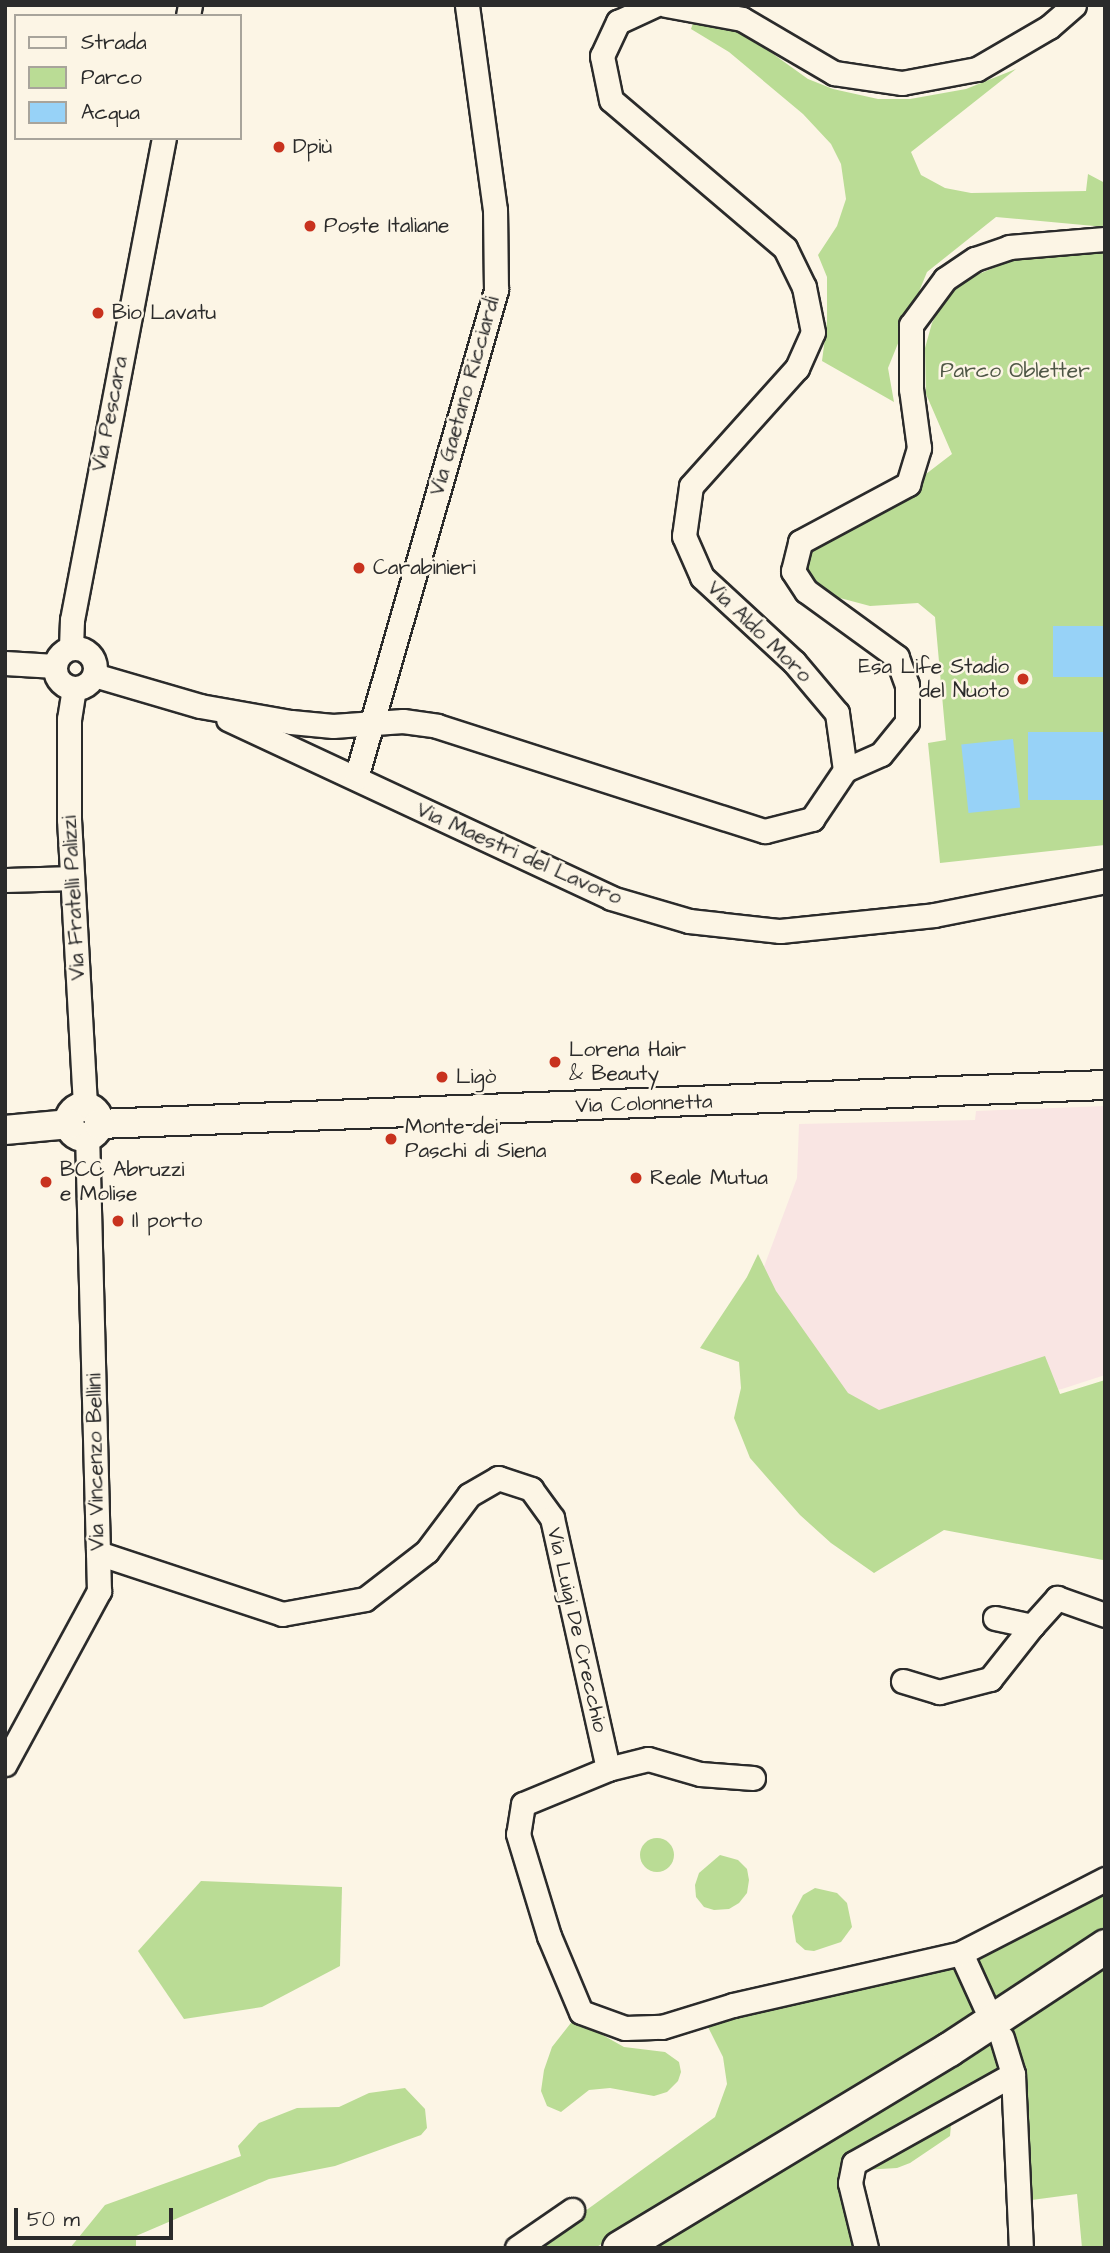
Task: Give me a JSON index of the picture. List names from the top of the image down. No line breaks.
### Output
{"streets":{"main road":["Via Colonnetta"],"street":["Via Gaetano Ricciardi","Via Pescara","Via Aldo Moro","Via Maestri del Lavoro","Via Fratelli Palizzi","Via Vincenzo Bellini","Via Luigi De Crecchio"]},"crossings":[["Via Gaetano Ricciardi","Via Maestri del Lavoro"],["Via Pescara","Via Maestri del Lavoro"],["Via Pescara","Via Fratelli Palizzi"],["Via Maestri del Lavoro","Via Fratelli Palizzi"],["Via Fratelli Palizzi","Via Colonnetta"],["Via Fratelli Palizzi","Via Vincenzo Bellini"],["Via Colonnetta","Via Vincenzo Bellini"],["Via Vincenzo Bellini","Via Luigi De Crecchio"]],"parks":["Parco Obletter"],"places":["Dpiù","Poste Italiane","Bio Lavatu","Carabinieri","Esa Life Stadio del Nuoto","Lorena Hair & Beauty","Ligò","Monte dei Paschi di Siena","Reale Mutua","BCC Abruzzi e Molise","Il porto"],"legend":["Strada","Parco","Acqua"],"scale_bar":"50 m"}
